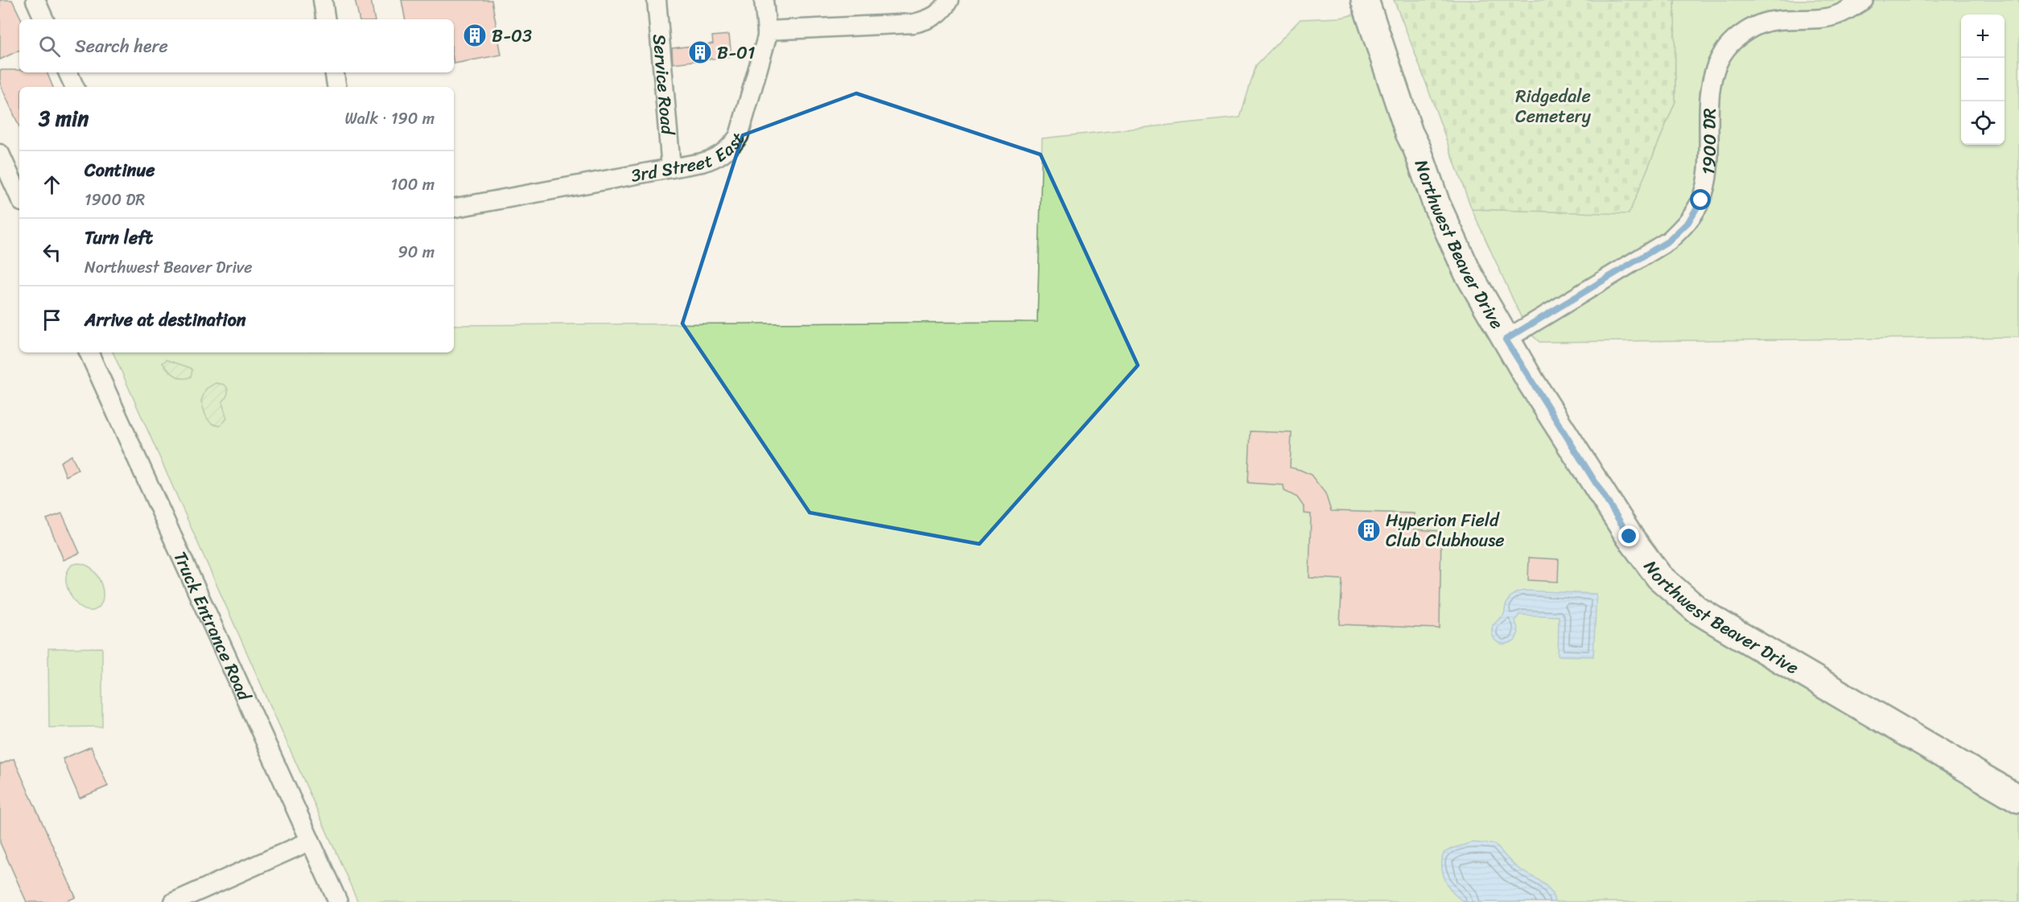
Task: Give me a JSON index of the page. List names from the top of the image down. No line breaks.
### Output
{"streets":{"main road":["Northwest Beaver Drive"],"street":["Service Road","1900 DR","3rd Street East","Truck Entrance Road"]},"crossings":[["Service Road","3rd Street East"],["1900 DR","Northwest Beaver Drive"]],"parks":["Ridgedale Cemetery"],"places":{"building":["B-03","B-01","Hyperion Field Club Clubhouse"]},"page":{"map_buttons":["+","−"],"search":"Search here","heading":["3 min","Walk · 190 m"],"list":[["Continue","1900 DR","100 m"],["Turn left","Northwest Beaver Drive","90 m"],"Arrive at destination"]}}
